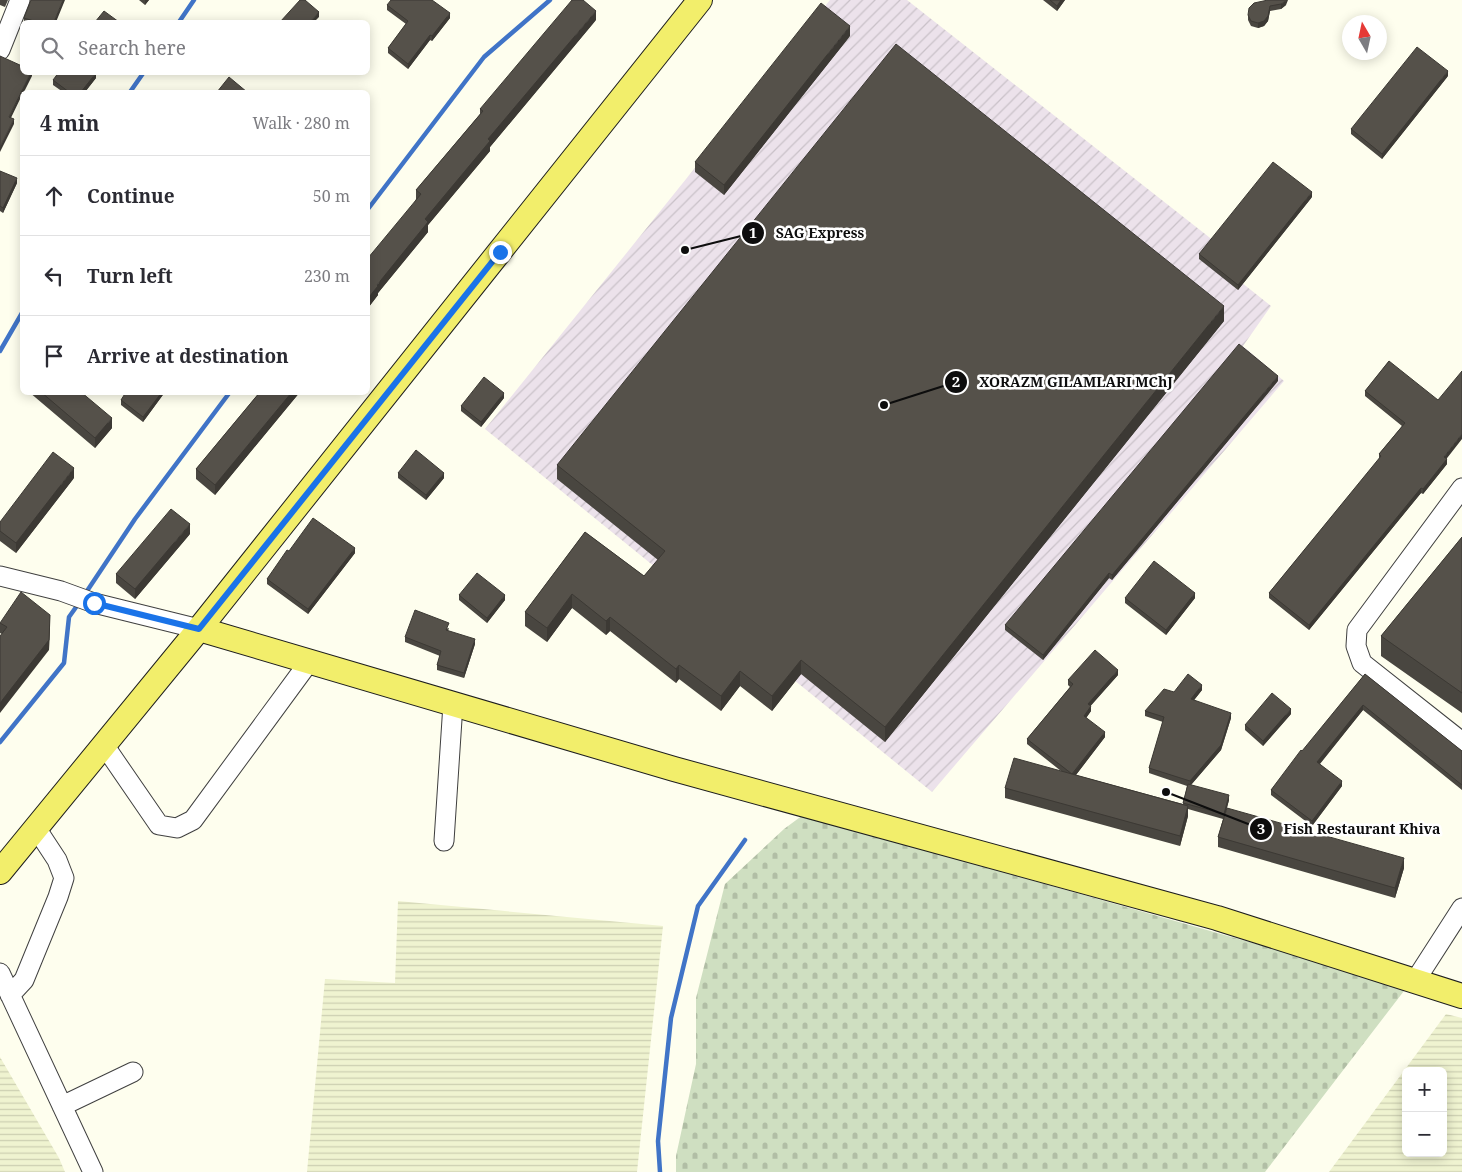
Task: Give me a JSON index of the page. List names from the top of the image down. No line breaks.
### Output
{"places":["SAG Express","XORAZM GILAMLARI MChJ","Fish Restaurant Khiva"],"north":"top","page":{"search":"Search here","heading":["4 min","Walk · 280 m"],"list":[["Continue","50 m"],["Turn left","230 m"],"Arrive at destination"],"map_buttons":["+","−"]}}
